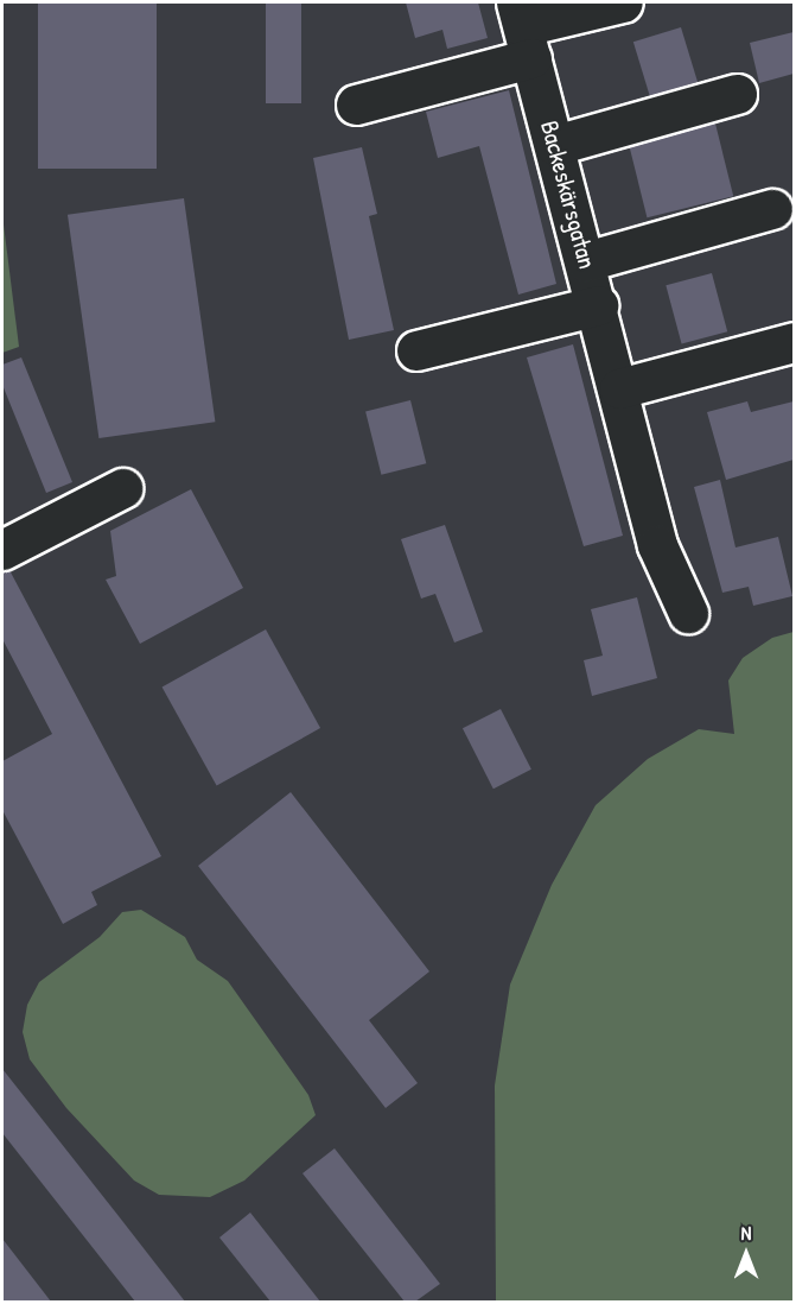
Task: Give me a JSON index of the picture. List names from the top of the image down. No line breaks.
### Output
{"streets":{"street":["Backeskärsgatan"]},"north":"top"}
